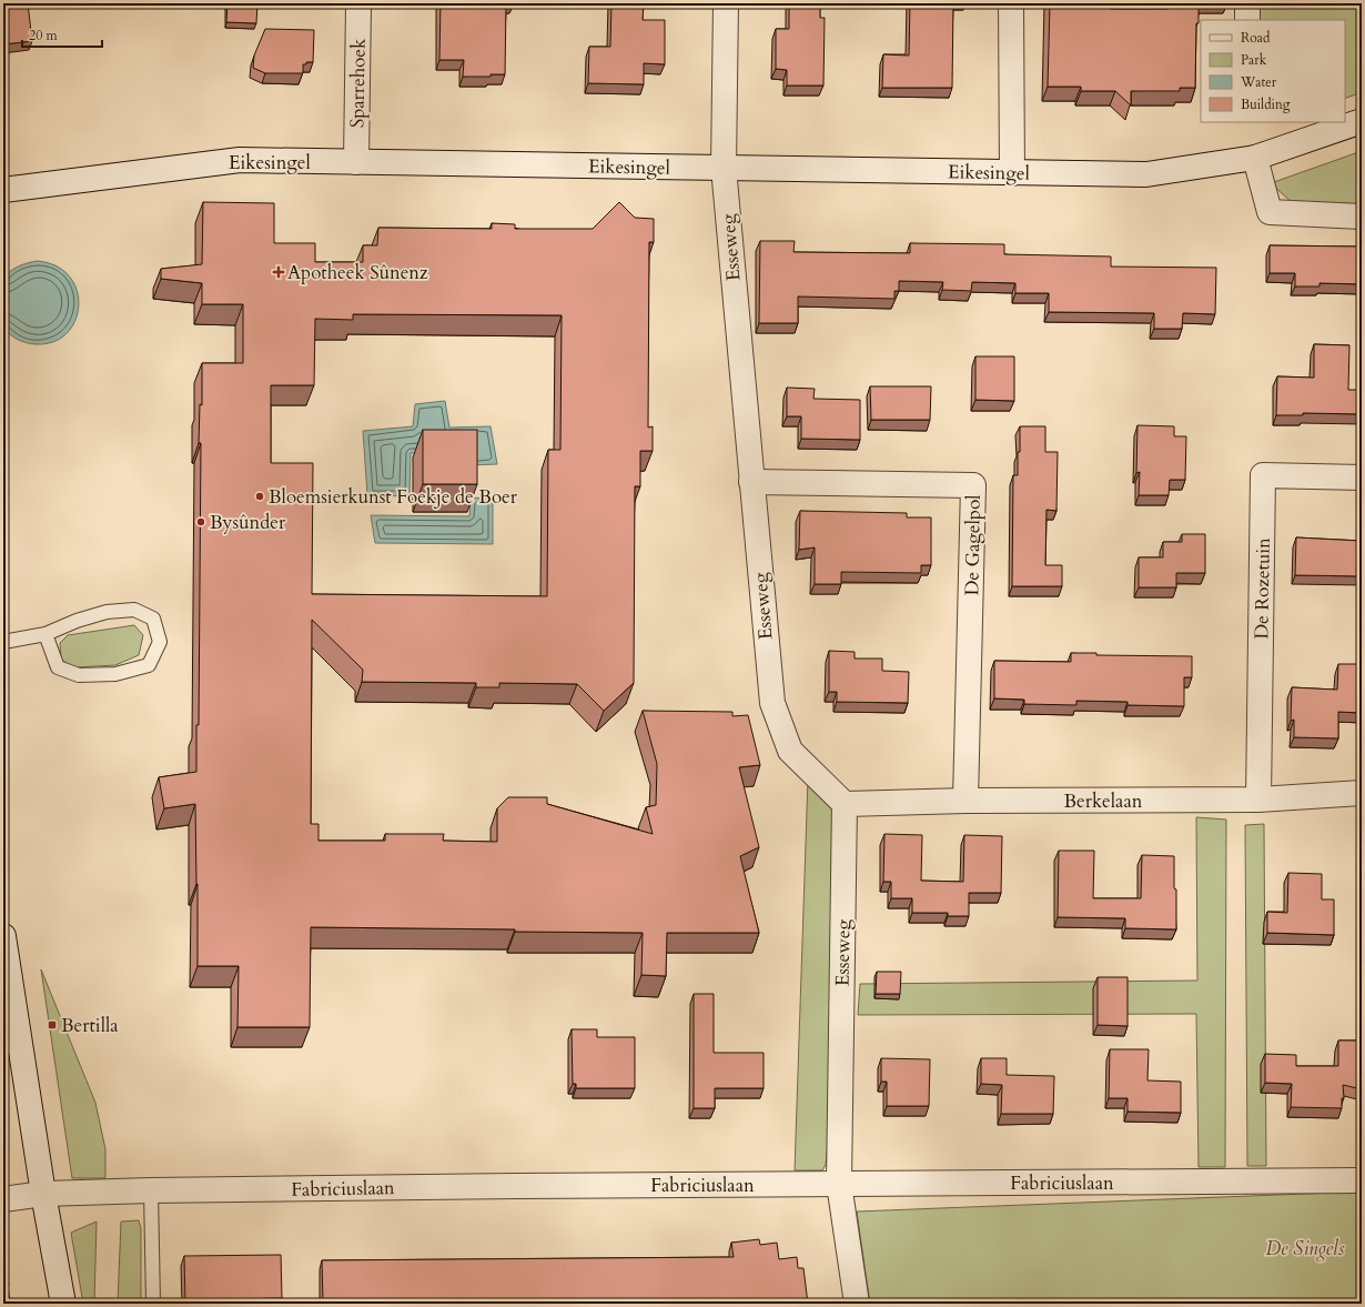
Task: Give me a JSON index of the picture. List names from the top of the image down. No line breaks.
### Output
{"streets":{"street":["Sparrehoek","Eikesingel","Esseweg","De Gagelpol","De Rozetuin","Berkelaan","Fabriciuslaan"]},"crossings":[["Sparrehoek","Eikesingel"],["Eikesingel","Esseweg"],["Esseweg","De Gagelpol"],["Esseweg","Berkelaan"],["Esseweg","Fabriciuslaan"],["De Gagelpol","Berkelaan"],["De Rozetuin","Berkelaan"]],"parks":["De Singels"],"places":{"health":["Apotheek Sûnenz"],"other":["Bloemsierkunst Foekje de Boer","Bysûnder"],"transit":["Bertilla"]},"legend":["Road","Park","Water","Building"],"scale_bar":"20 m"}
